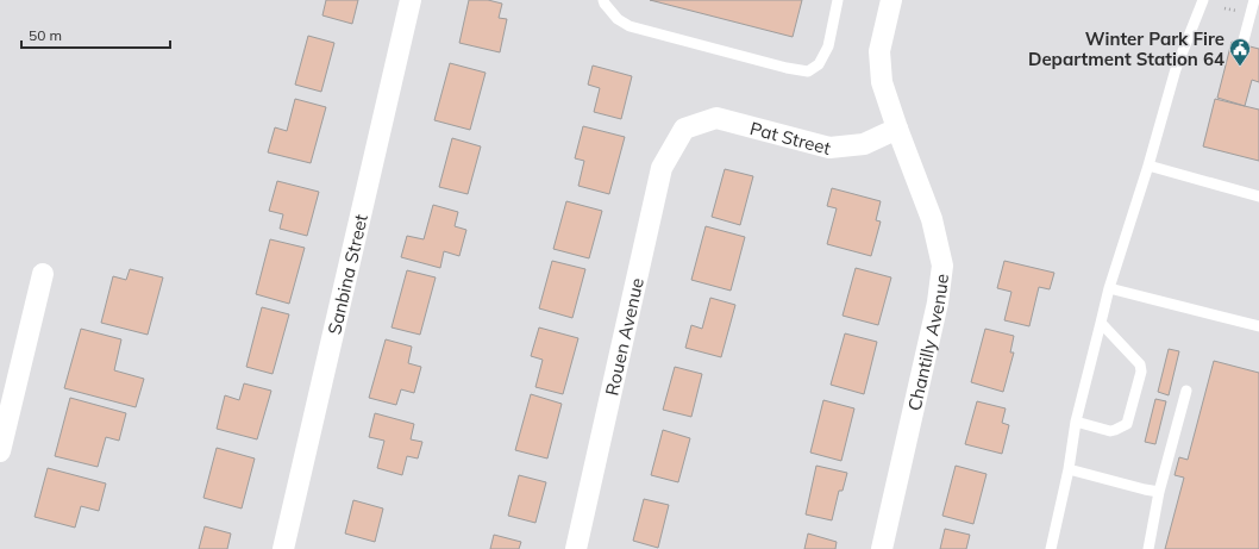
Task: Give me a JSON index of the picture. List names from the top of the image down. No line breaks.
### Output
{"streets":{"street":["Pat Street","Sanbina Street","Rouen Avenue","Chantilly Avenue"]},"crossings":[["Pat Street","Rouen Avenue"],["Pat Street","Chantilly Avenue"]],"places":{"public building":["Winter Park Fire Department Station 64"]},"scale_bar":"50 m"}
